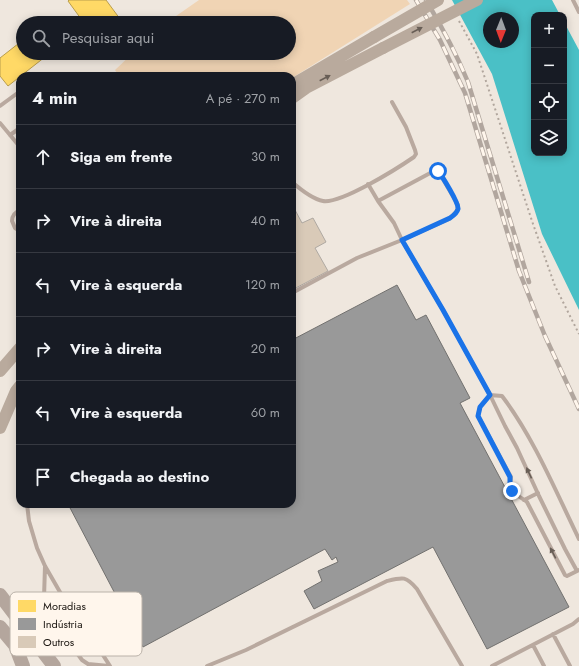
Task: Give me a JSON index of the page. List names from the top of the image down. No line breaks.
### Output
{"legend":["Moradias","Indústria","Outros"],"north":"bottom","page":{"map_buttons":["+","−"],"search":"Pesquisar aqui","heading":["4 min","A pé · 270 m"],"list":[["Siga em frente","30 m"],["Vire à direita","40 m"],["Vire à esquerda","120 m"],["Vire à direita","20 m"],["Vire à esquerda","60 m"],"Chegada ao destino"]}}
